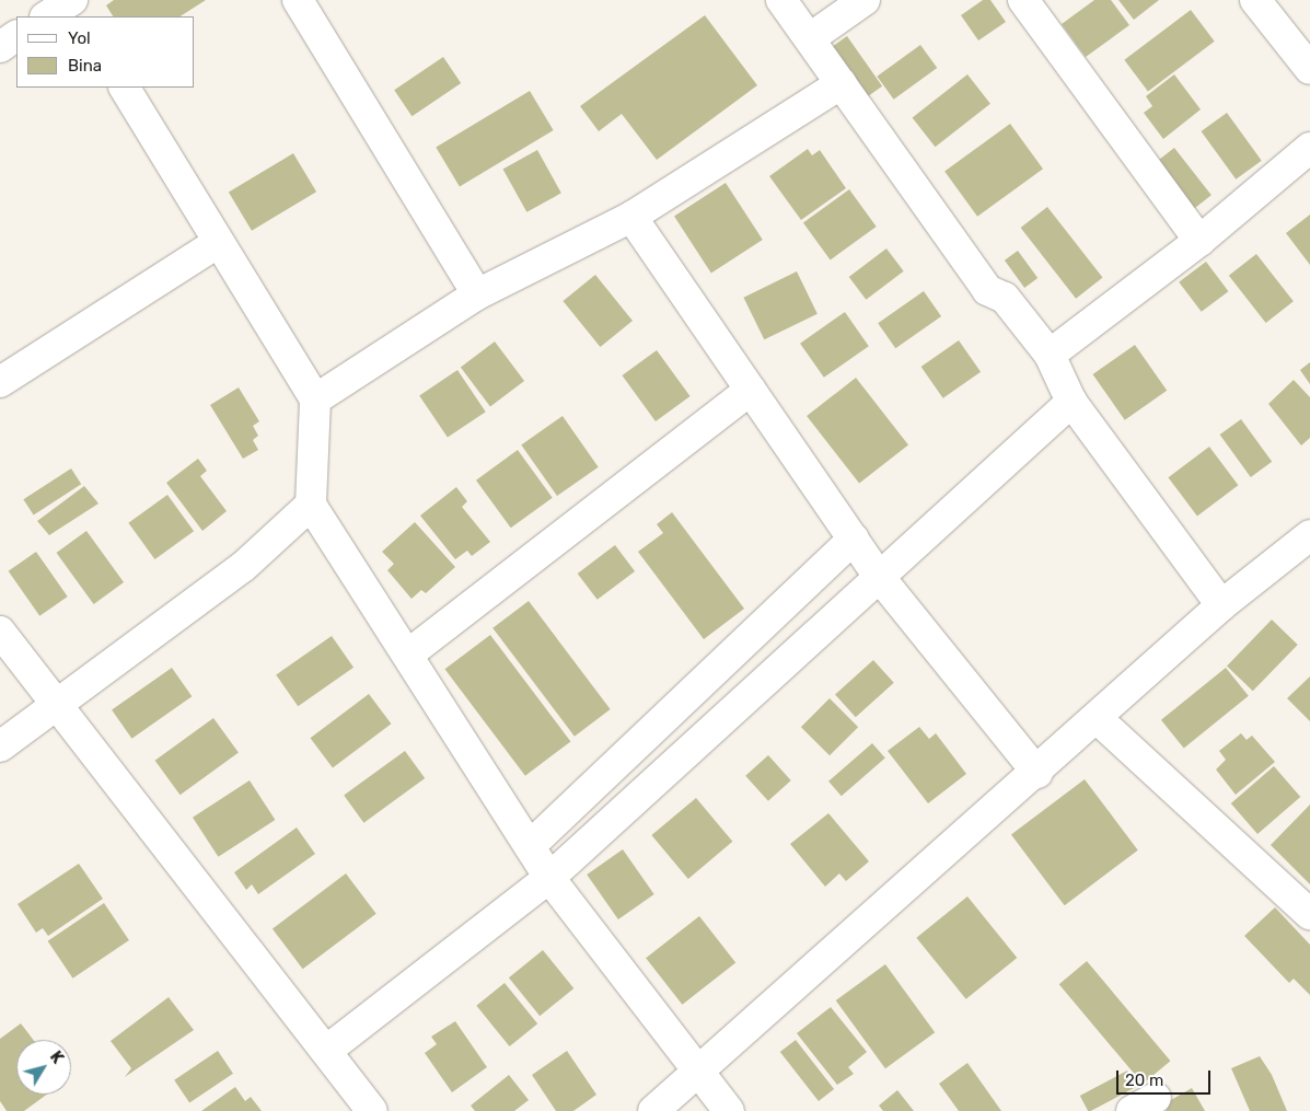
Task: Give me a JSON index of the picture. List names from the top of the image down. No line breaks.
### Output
{"legend":["Yol","Bina"],"scale_bar":"20 m","north":"top right"}
